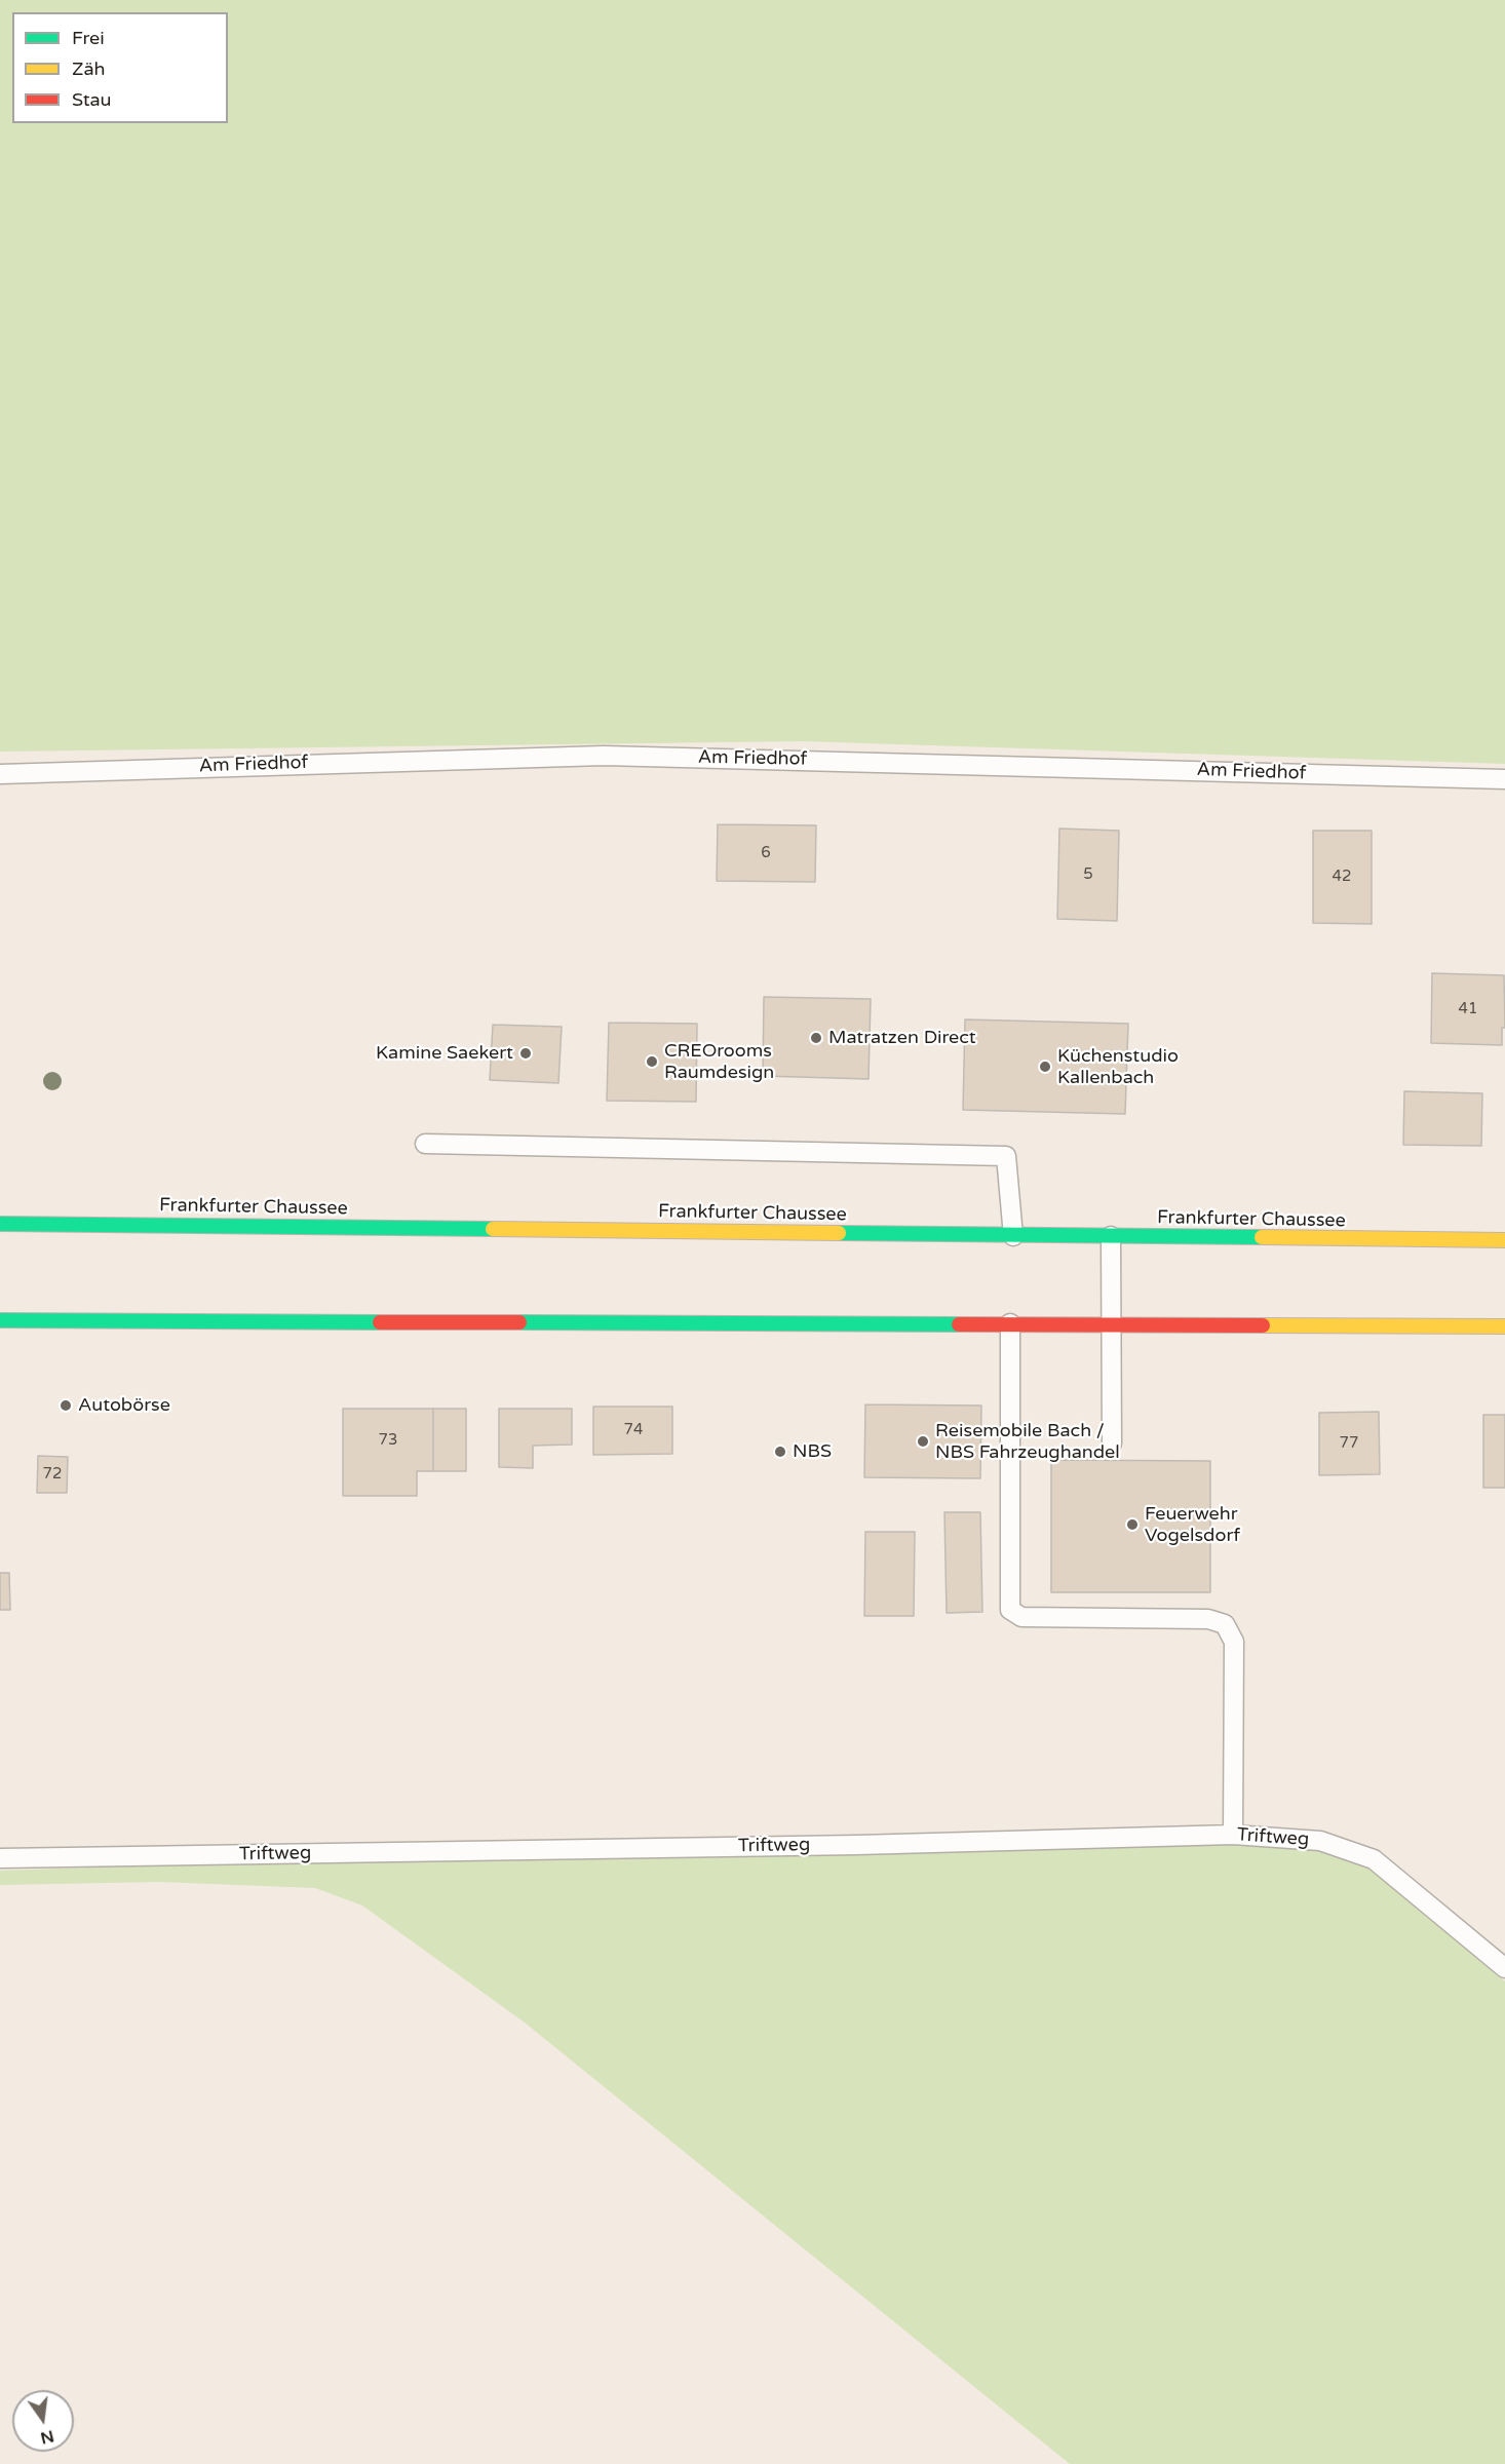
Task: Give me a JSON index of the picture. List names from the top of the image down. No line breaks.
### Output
{"streets":{"main road":["Frankfurter Chaussee"],"lane":["Am Friedhof","Triftweg"]},"places":["Matratzen Direct","Kamine Saekert","CREOrooms Raumdesign","Küchenstudio Kallenbach","Autobörse","Reisemobile Bach / NBS Fahrzeughandel","NBS","Feuerwehr Vogelsdorf"],"house_numbers":["6","5","42","41","74","73","77","72"],"legend":["Frei","Zäh","Stau"],"north":"bottom"}
